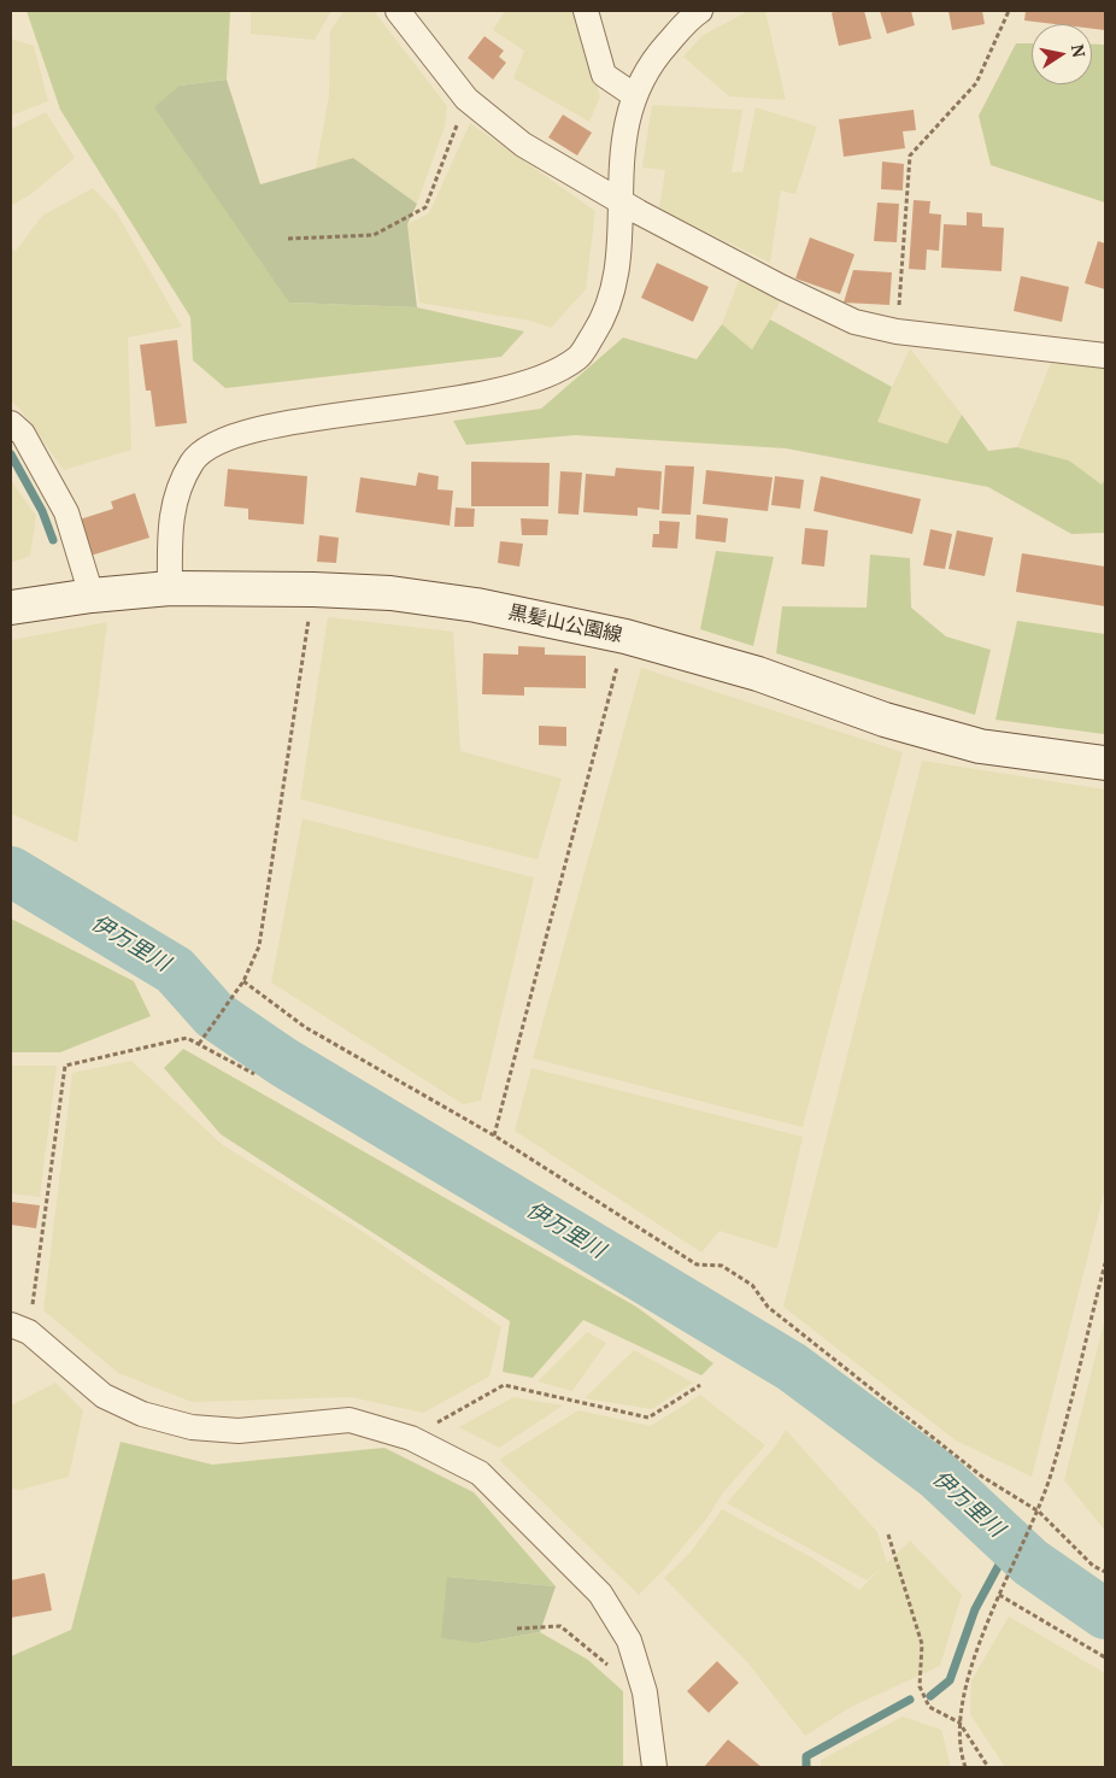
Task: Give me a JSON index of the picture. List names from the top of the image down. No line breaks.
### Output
{"streets":{"main road":["黒髪山公園線"]},"water":["伊万里川"],"north":"right"}
